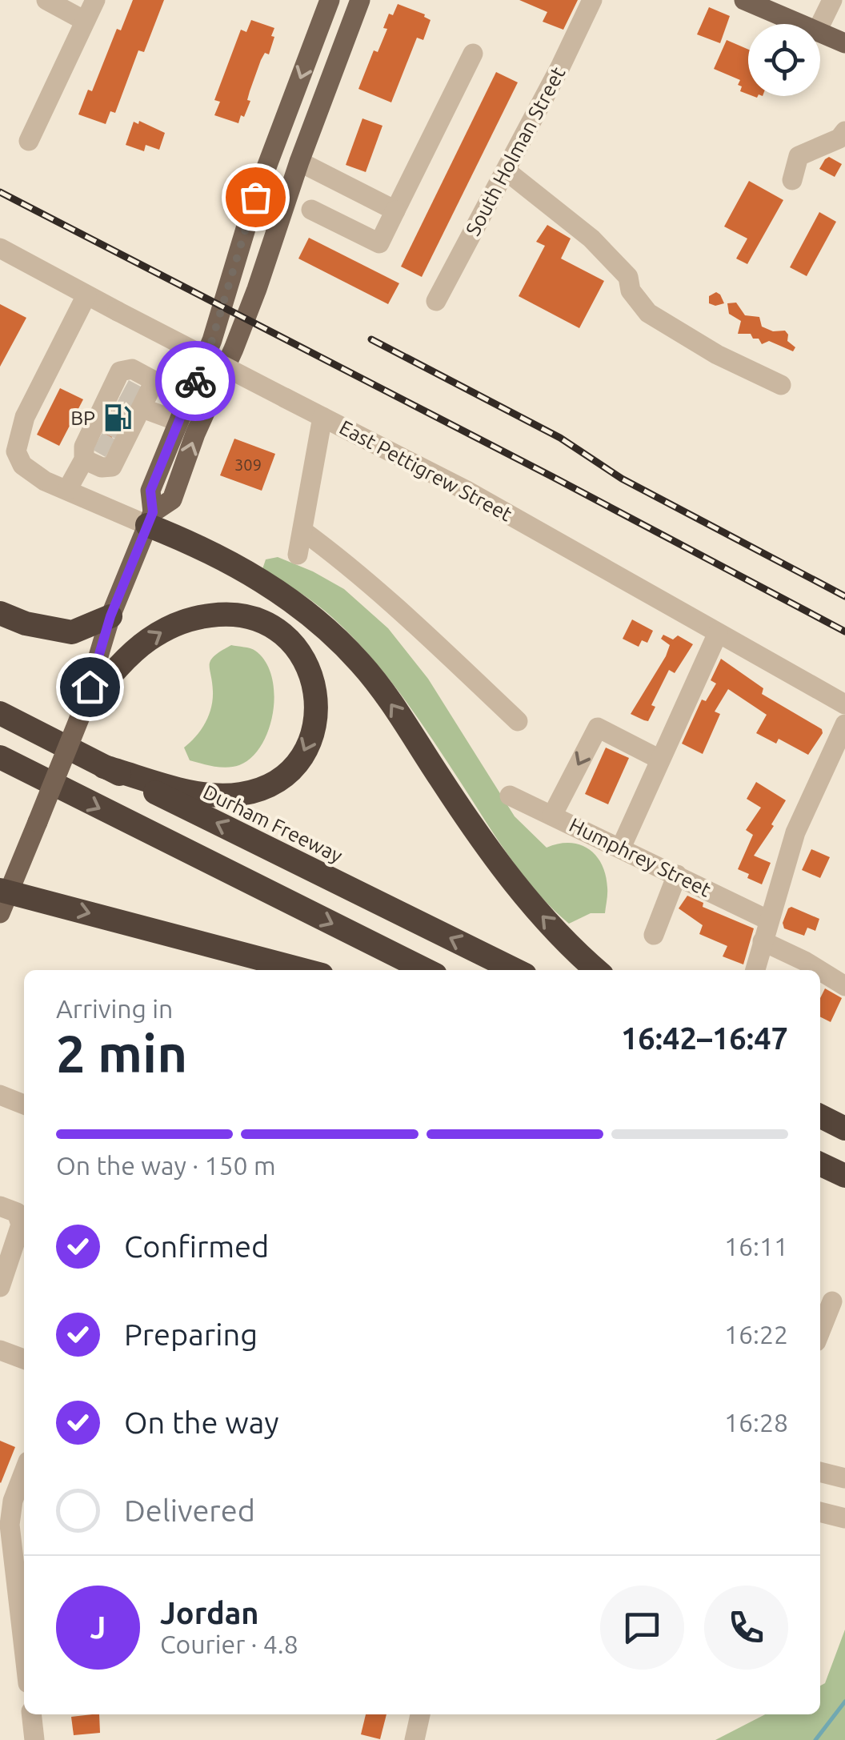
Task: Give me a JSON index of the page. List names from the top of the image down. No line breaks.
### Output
{"streets":{"highway":["Durham Freeway"],"street":["South Holman Street","East Pettigrew Street","Humphrey Street"]},"places":{"fuel station":["BP"]},"house_numbers":["309"],"page":{"heading":["2 min","Arriving in","16:42–16:47"],"panel":["Jordan","Courier · 4.8"],"bar":"On the way · 150 m","list":[["Confirmed","16:11"],["Preparing","16:22"],["On the way","16:28"],"Delivered"],"round":"J"}}
